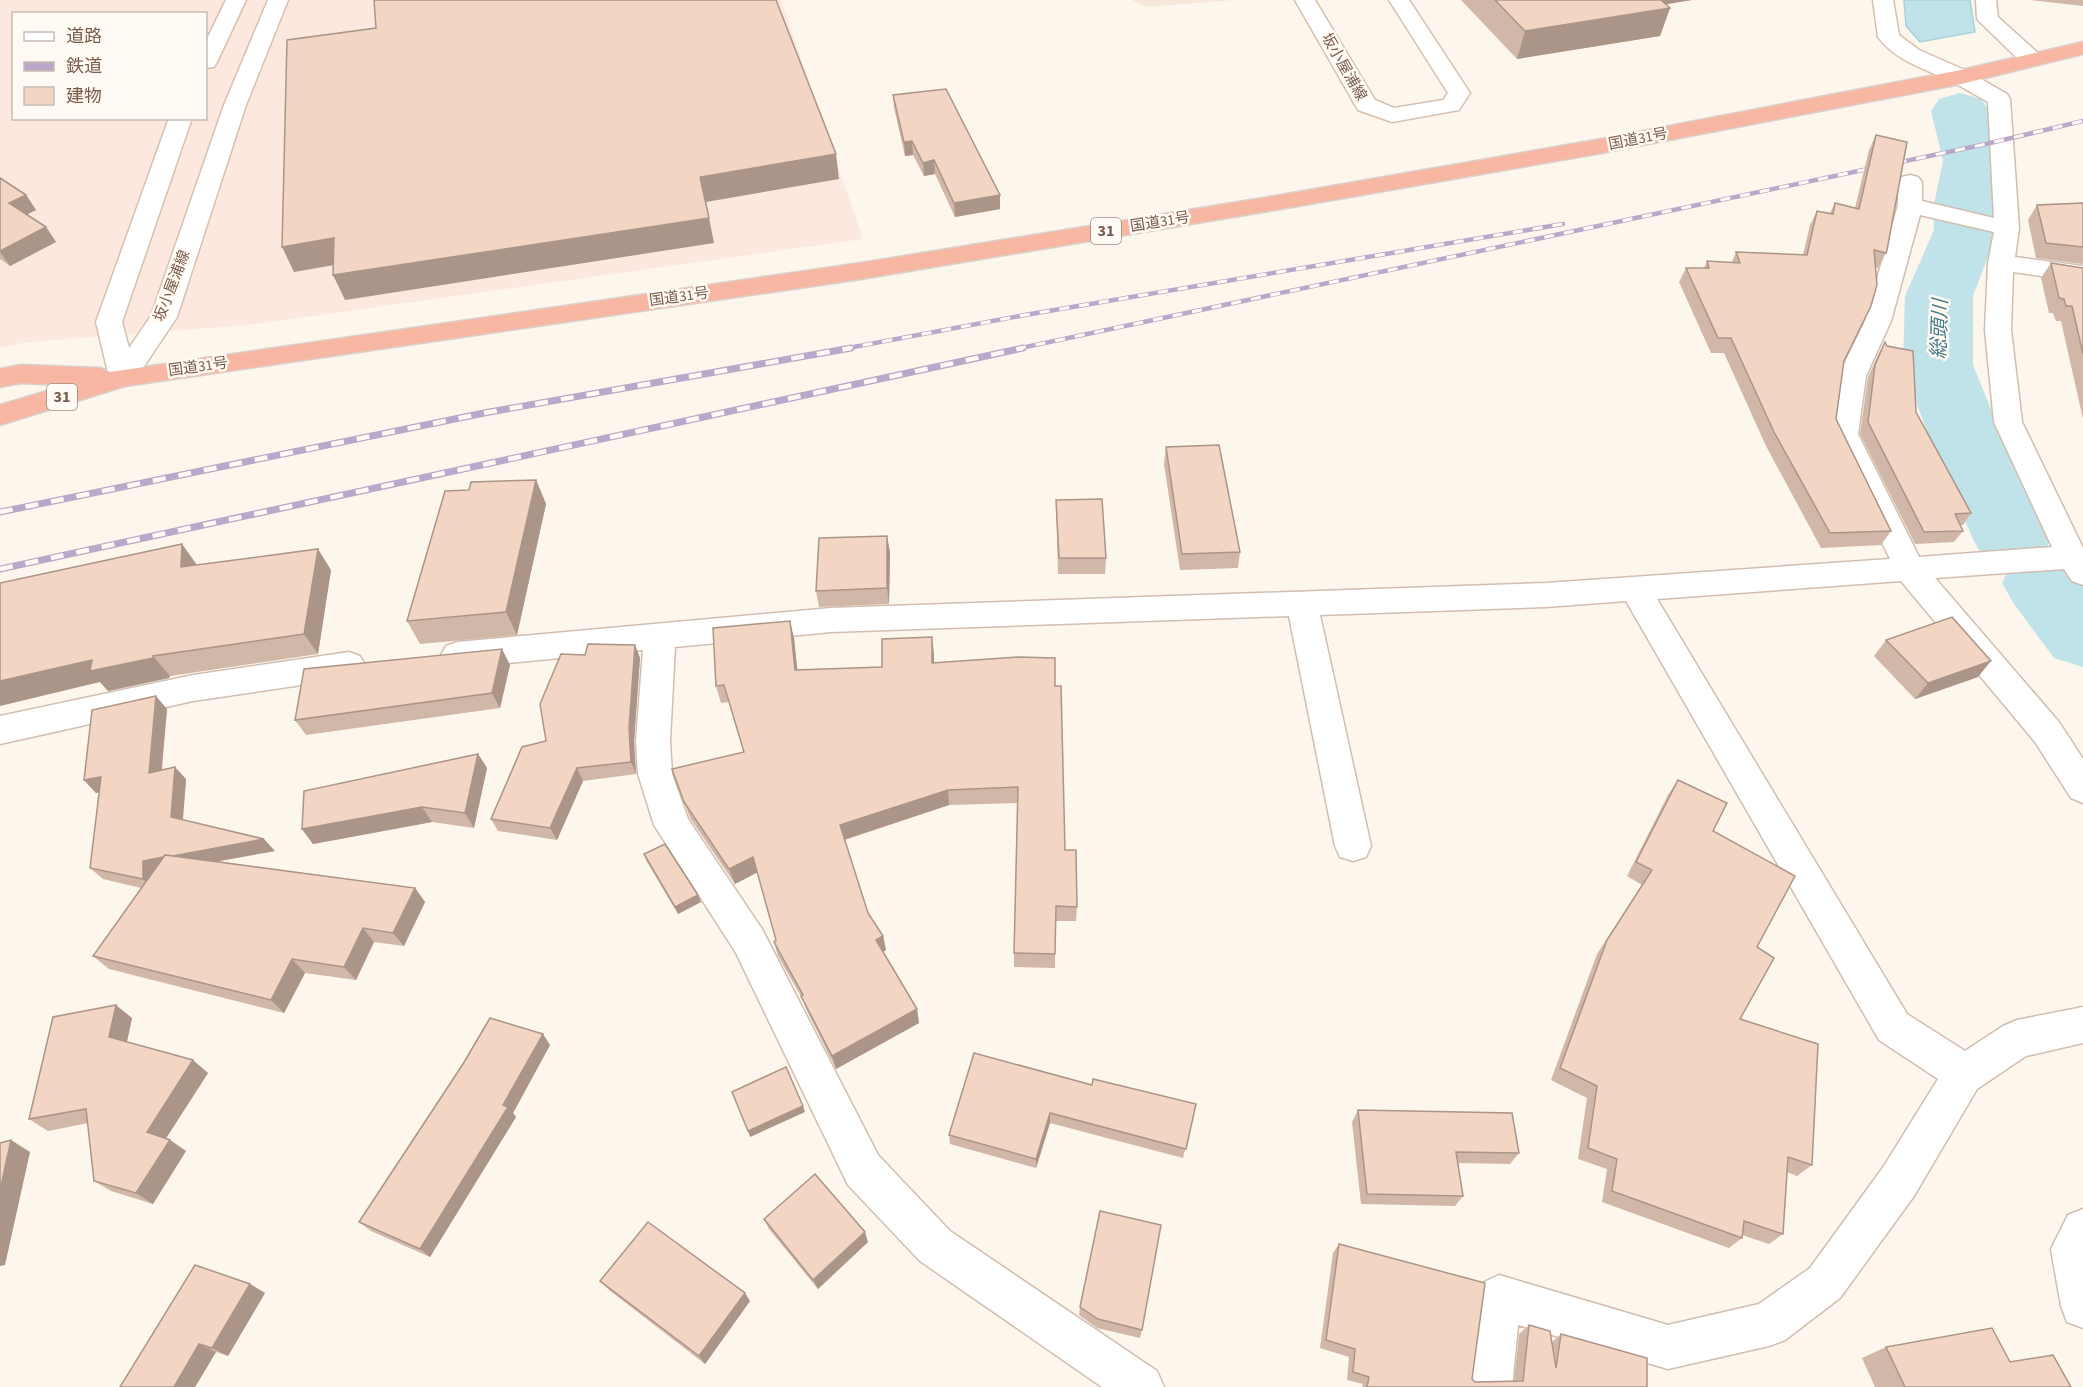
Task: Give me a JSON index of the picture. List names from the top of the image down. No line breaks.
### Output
{"streets":{"highway":["国道31号","31"],"street":["坂小屋浦線"]},"crossings":[["坂小屋浦線","国道31号"]],"water":["総頭川"],"legend":["道路","鉄道","建物"]}
